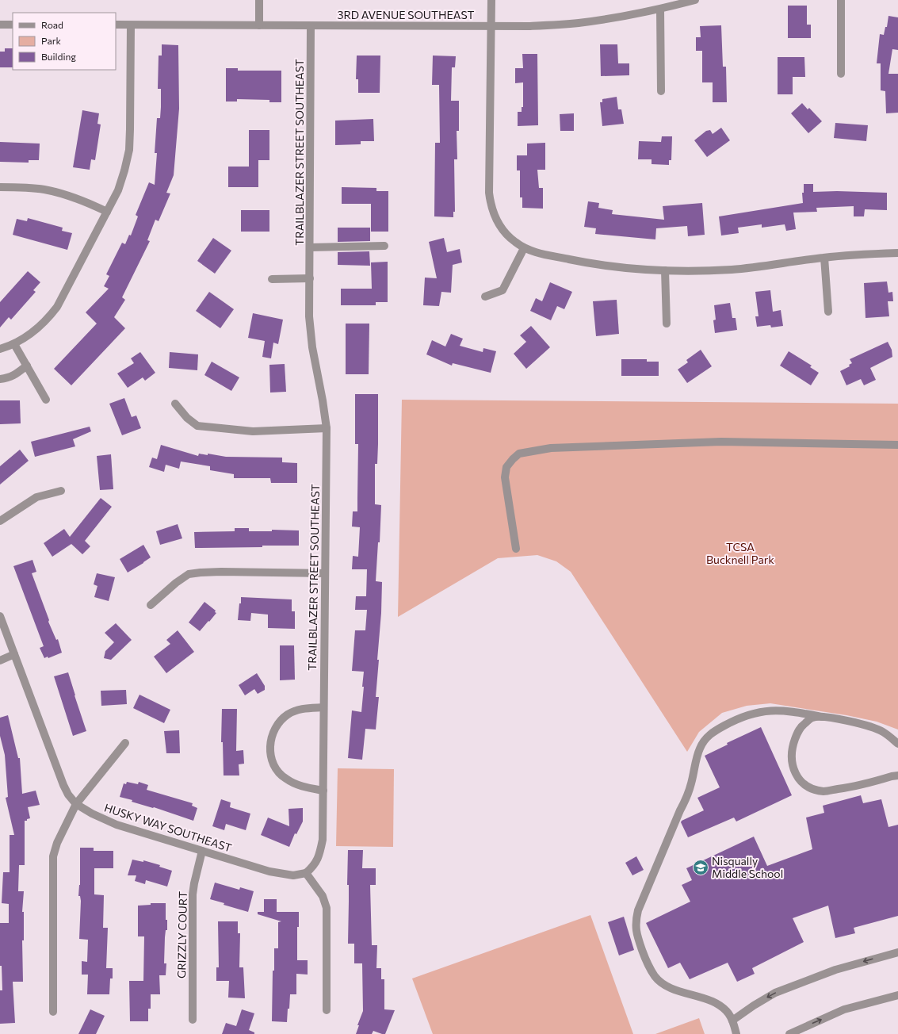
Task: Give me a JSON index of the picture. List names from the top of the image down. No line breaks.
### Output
{"streets":{"street":["3RD AVENUE SOUTHEAST","TRAILBLAZER STREET SOUTHEAST","HUSKY WAY SOUTHEAST","GRIZZLY COURT"]},"crossings":[["3RD AVENUE SOUTHEAST","TRAILBLAZER STREET SOUTHEAST"],["TRAILBLAZER STREET SOUTHEAST","HUSKY WAY SOUTHEAST"],["HUSKY WAY SOUTHEAST","GRIZZLY COURT"]],"parks":["TCSA Bucknell Park"],"places":{"school or university":["Nisqually Middle School"]},"legend":["Road","Park","Building"]}
